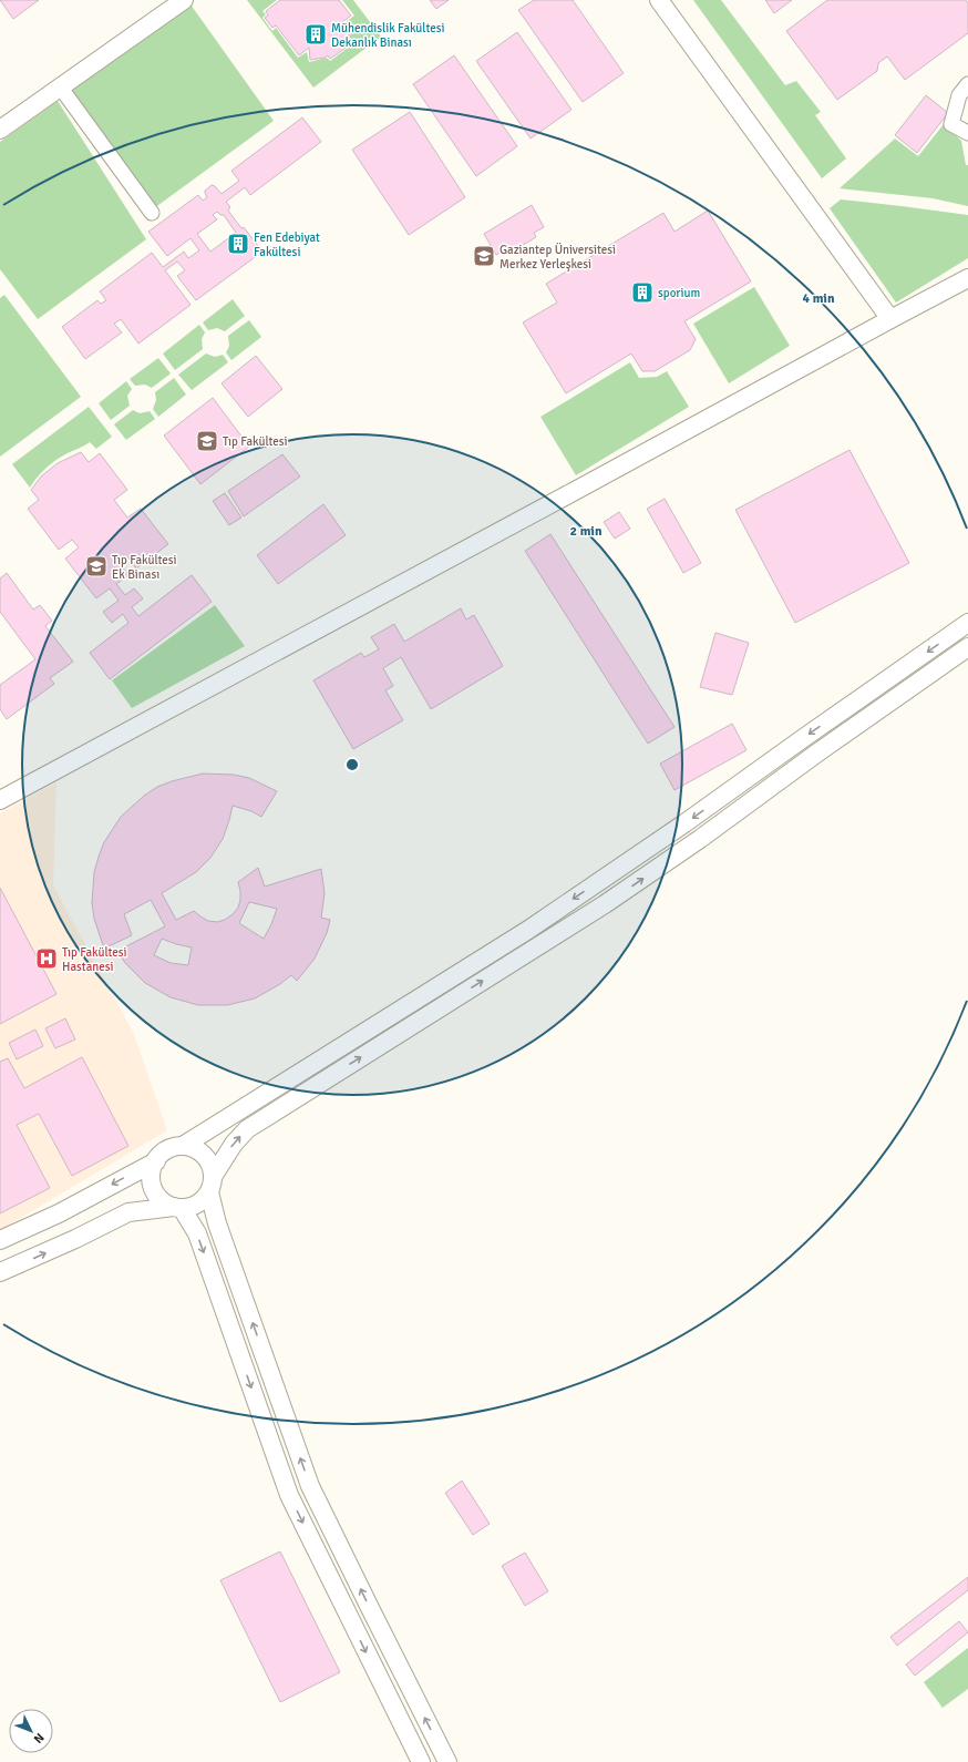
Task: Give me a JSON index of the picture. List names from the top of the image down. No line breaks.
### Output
{"places":{"building":["Mühendislik Fakültesi Dekanlık Binası","Fen Edebiyat Fakültesi","sporium"],"school or university":["Gaziantep Üniversitesi Merkez Yerleşkesi","Tıp Fakültesi","Tıp Fakültesi Ek Binası"],"hospital":["Tıp Fakültesi Hastanesi"]},"north":"bottom right","rings":["4 min","2 min"]}
